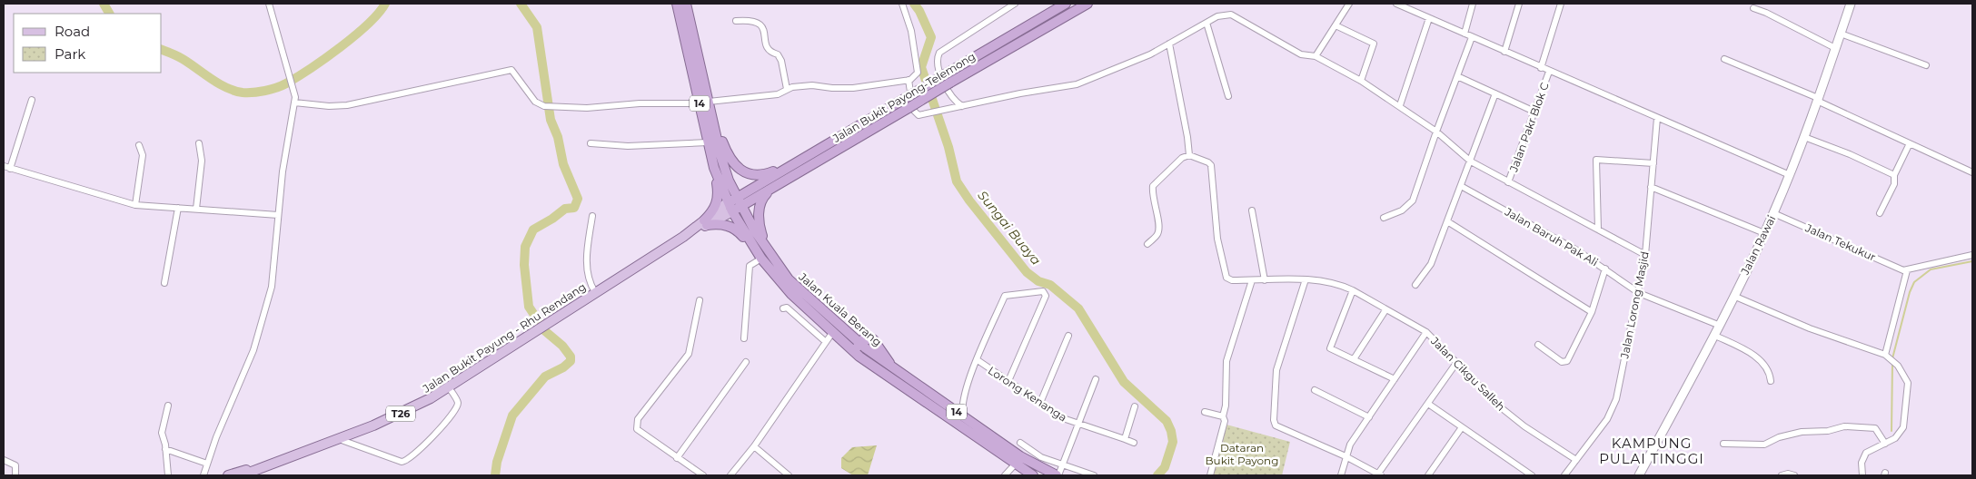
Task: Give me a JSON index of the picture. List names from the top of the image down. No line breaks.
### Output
{"streets":{"highway":["Jalan Bukit Payong-Telemong","14","Jalan Kuala Berang"],"main road":["Jalan Rawai","Jalan Bukit Payung - Rhu Rendang","T26"],"street":["Jalan Pakr Blok C","Jalan Baruh Pak Ali","Jalan Tekukur","Jalan Lorong Masjid","Jalan Cikgu Salleh","Lorong Kenanga"]},"crossings":[["Jalan Bukit Payong-Telemong","Jalan Kuala Berang"],["Jalan Bukit Payong-Telemong","Jalan Bukit Payung - Rhu Rendang"],["Jalan Baruh Pak Ali","Jalan Rawai"],["Jalan Baruh Pak Ali","Jalan Lorong Masjid"],["Jalan Tekukur","Jalan Rawai"],["Jalan Lorong Masjid","Jalan Cikgu Salleh"],["Jalan Kuala Berang","Jalan Bukit Payung - Rhu Rendang"]],"districts":["KAMPUNG PULAI TINGGI"],"water":["Sungai Buaya"],"parks":["Dataran Bukit Payong"],"legend":["Road","Park"]}
